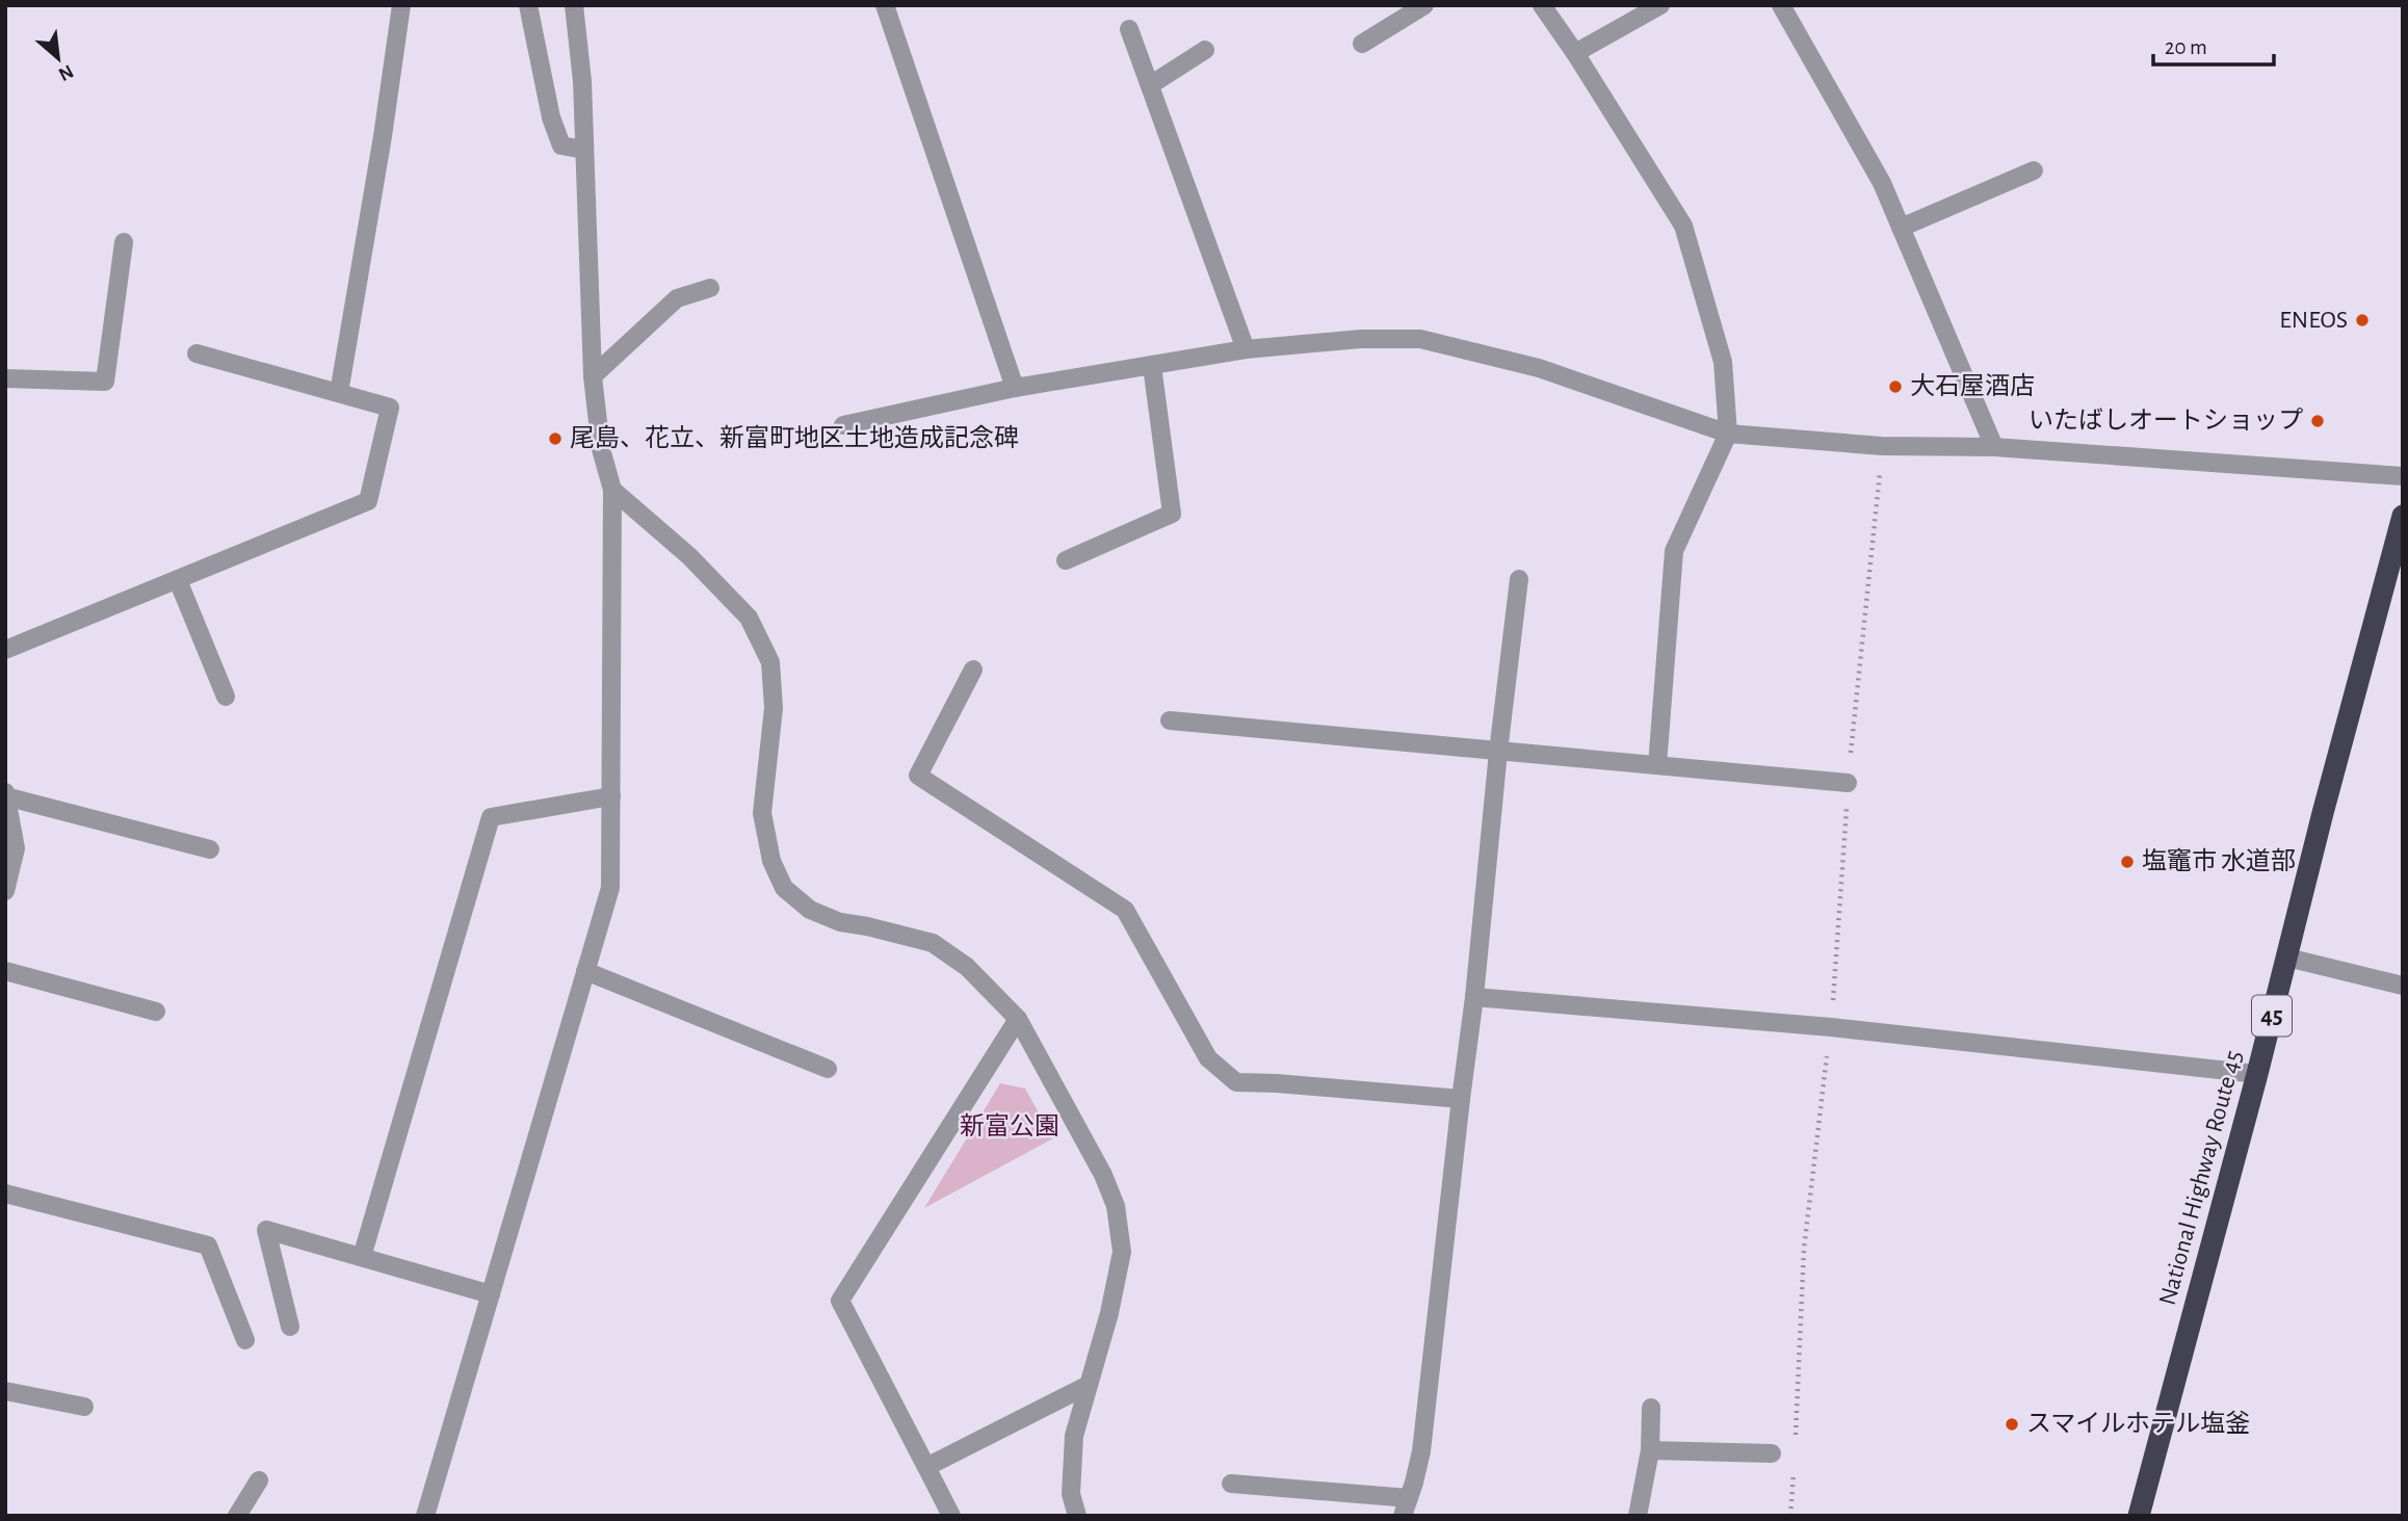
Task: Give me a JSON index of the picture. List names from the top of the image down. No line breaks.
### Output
{"streets":{"highway":["45","National Highway Route 45"]},"parks":["新富公園"],"places":["ENEOS","大石屋酒店","いたばしオートショップ","尾島、花立、新富町地区土地造成記念碑","塩竈市 水道部","スマイルホテル塩釜"],"scale_bar":"20 m","north":"bottom right"}
